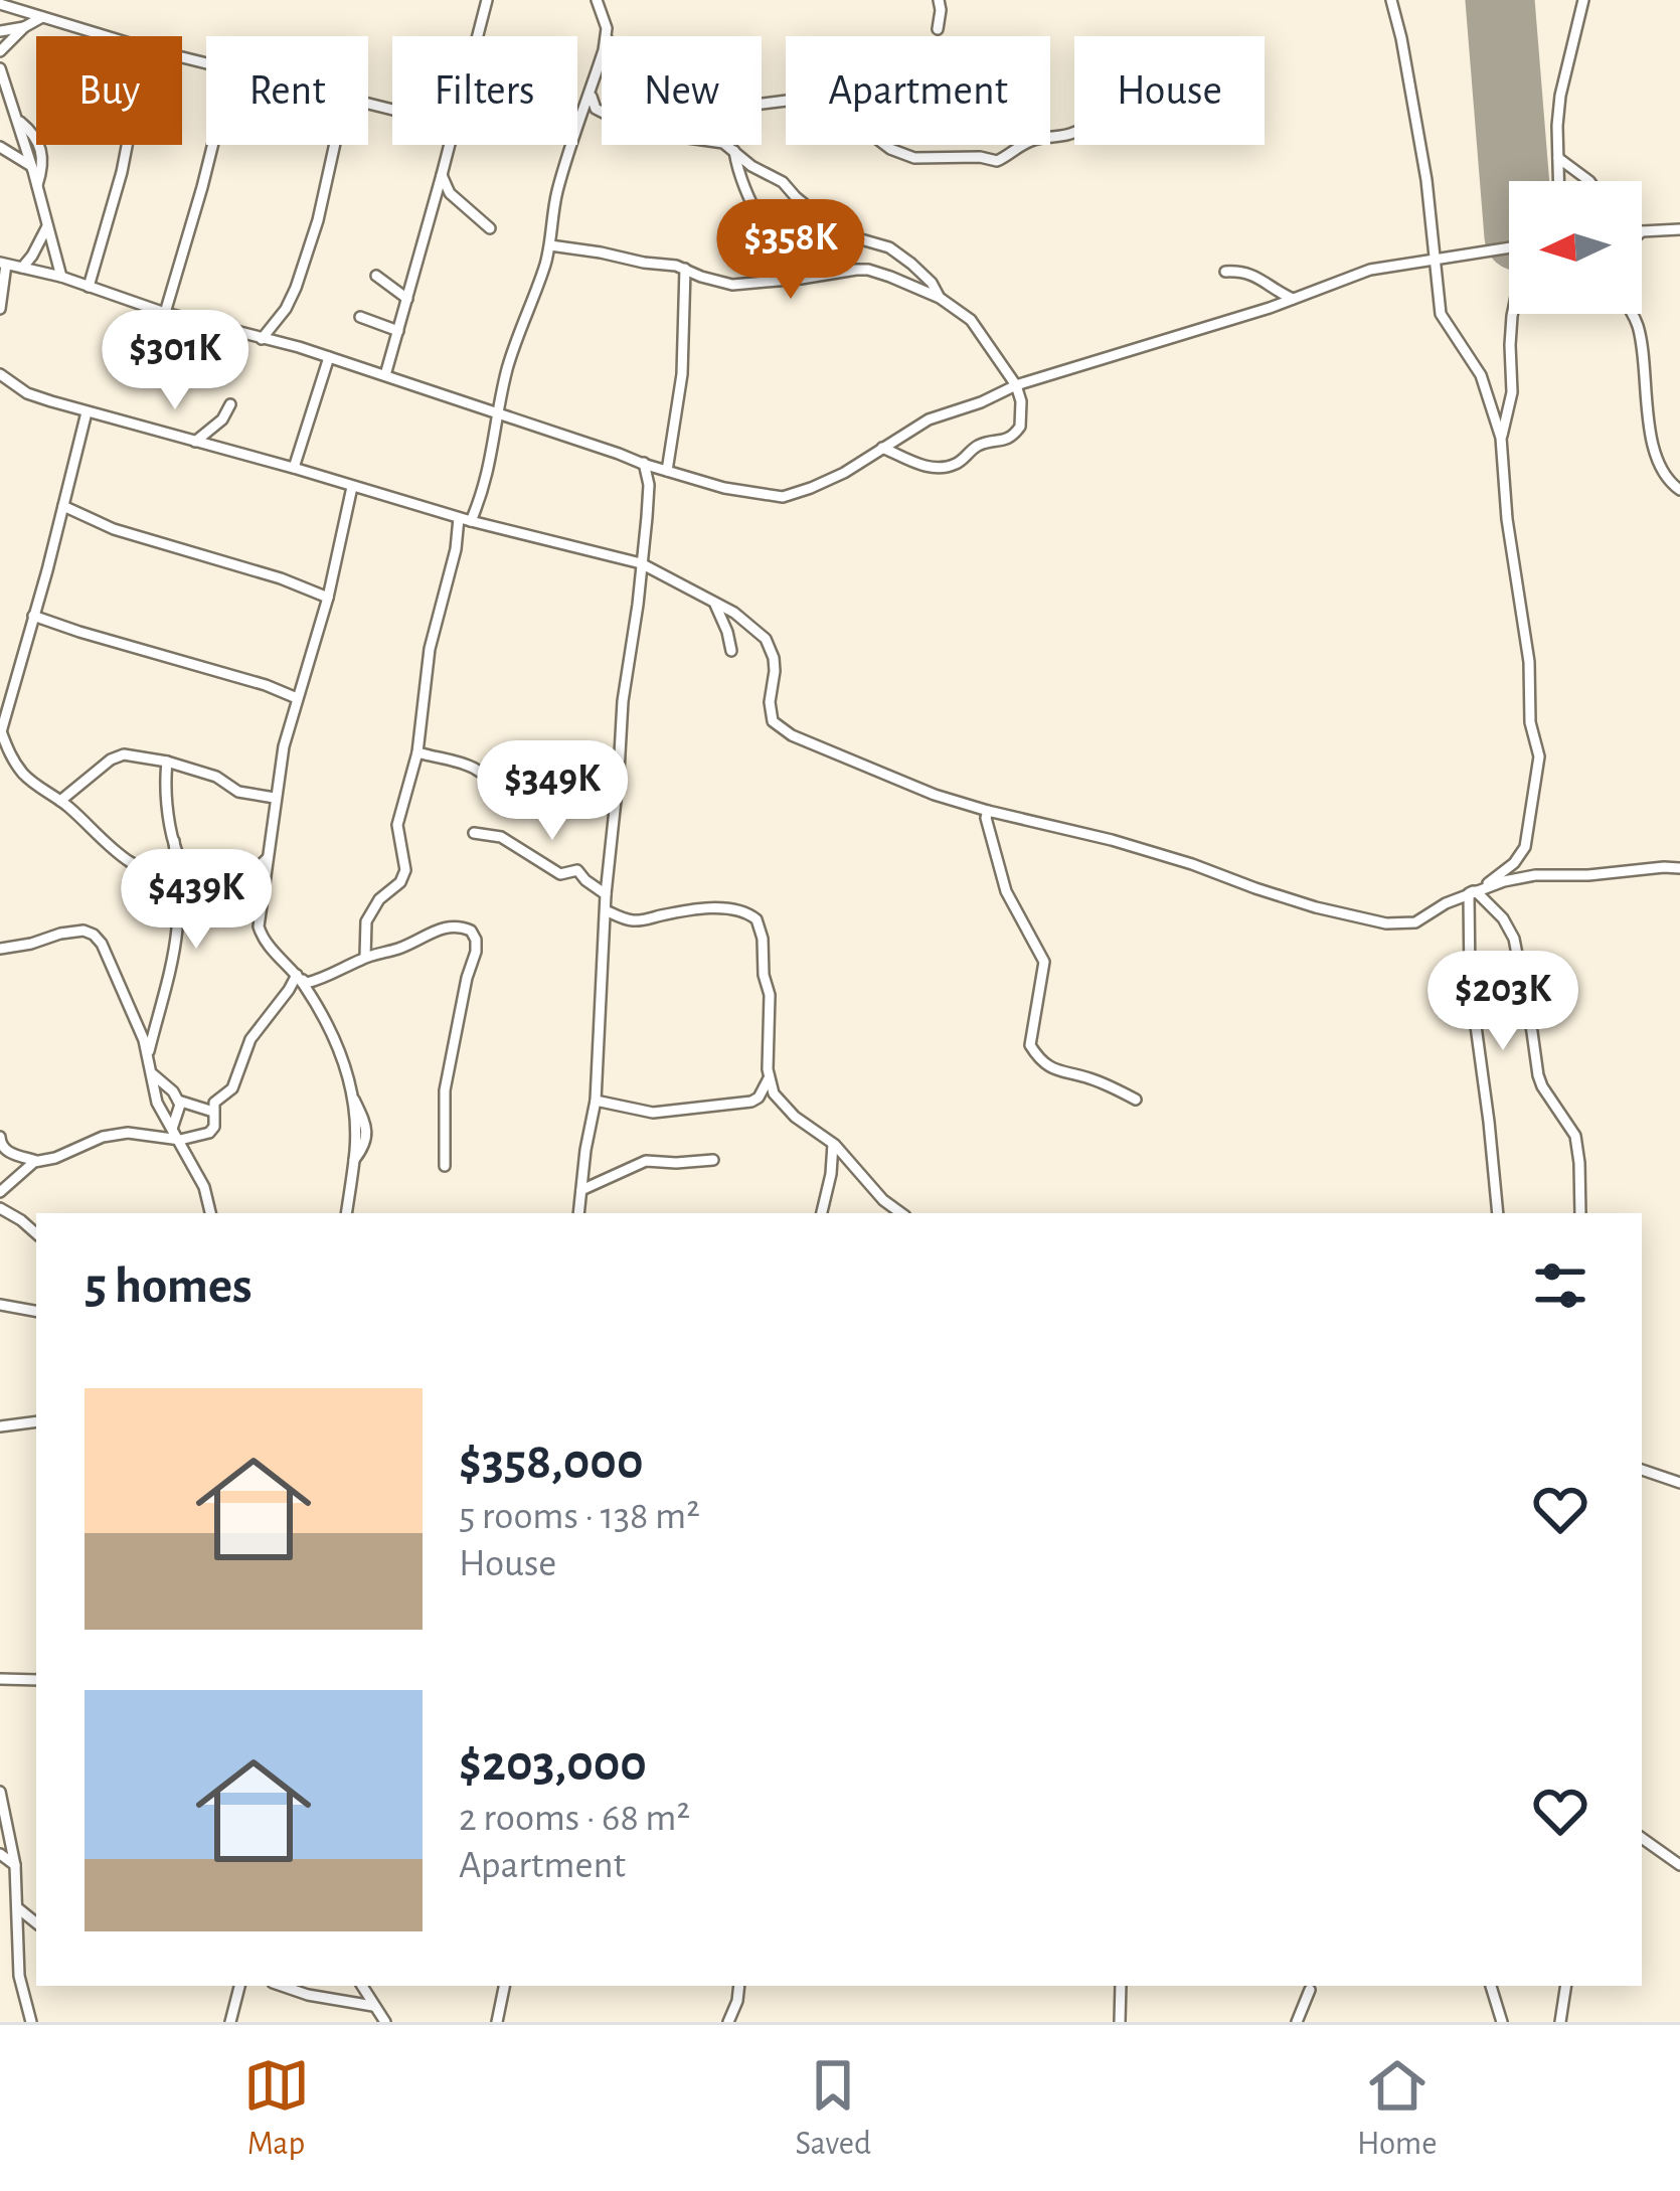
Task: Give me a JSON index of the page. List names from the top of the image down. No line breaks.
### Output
{"north":"left","page":{"chip":["Buy","Rent","Filters","New","Apartment","House"],"price":["$358K","$301K","$349K","$439K","$203K"],"heading":"5 homes","list":[{"name":"$358,000","note":"5 rooms · 138 m² · House"},{"name":"$203,000","note":"2 rooms · 68 m² · Apartment"}],"tabs":["Map","Saved","Home"]}}
